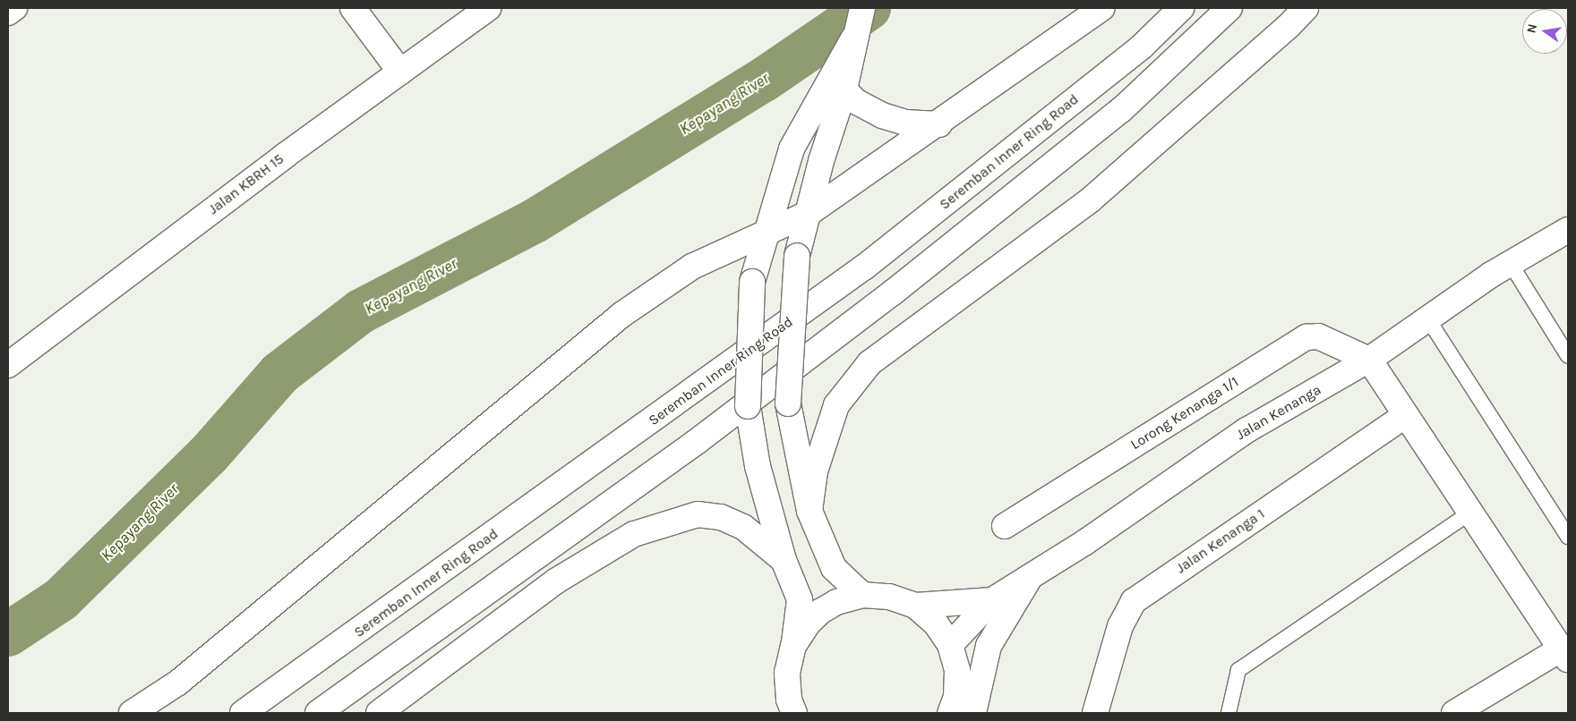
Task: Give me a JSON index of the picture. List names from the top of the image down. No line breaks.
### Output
{"streets":{"main road":["Seremban Inner Ring Road","Jalan KBRH 15","Jalan Kenanga","Lorong Kenanga 1/1","Jalan Kenanga 1"]},"crossings":[["Jalan Kenanga","Lorong Kenanga 1/1"]],"water":["Kepayang River"],"north":"left"}
